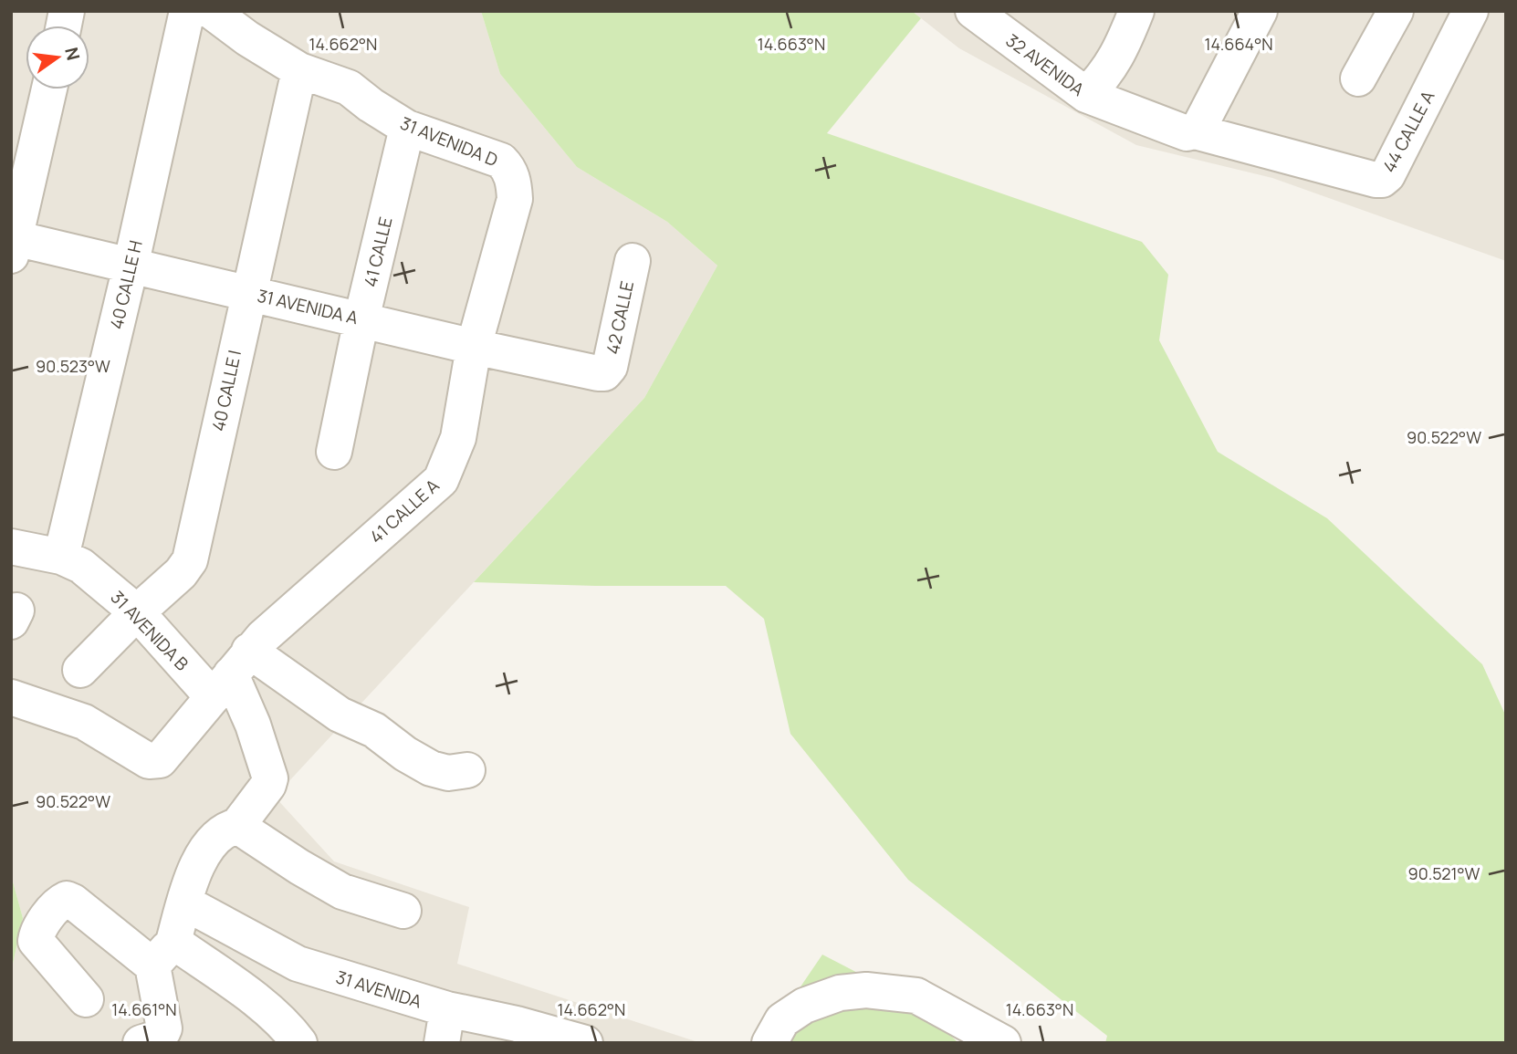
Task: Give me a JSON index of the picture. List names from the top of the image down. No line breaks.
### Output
{"streets":{"street":["32 AVENIDA","44 CALLE A","31 AVENIDA D","41 CALLE","40 CALLE H","31 AVENIDA A","42 CALLE","40 CALLE I","41 CALLE A","31 AVENIDA B","31 AVENIDA"]},"crossings":[["32 AVENIDA","44 CALLE A"],["31 AVENIDA D","41 CALLE"],["31 AVENIDA D","40 CALLE I"],["31 AVENIDA D","41 CALLE A"],["41 CALLE","31 AVENIDA A"],["40 CALLE H","31 AVENIDA A"],["40 CALLE H","31 AVENIDA B"],["31 AVENIDA A","42 CALLE"],["31 AVENIDA A","40 CALLE I"],["31 AVENIDA A","41 CALLE A"],["40 CALLE I","31 AVENIDA B"],["41 CALLE A","31 AVENIDA B"]],"north":"right","coordinates":["14.662°N","14.663°N","14.664°N","90.523°W","90.522°W","90.521°W","14.661°N"]}
